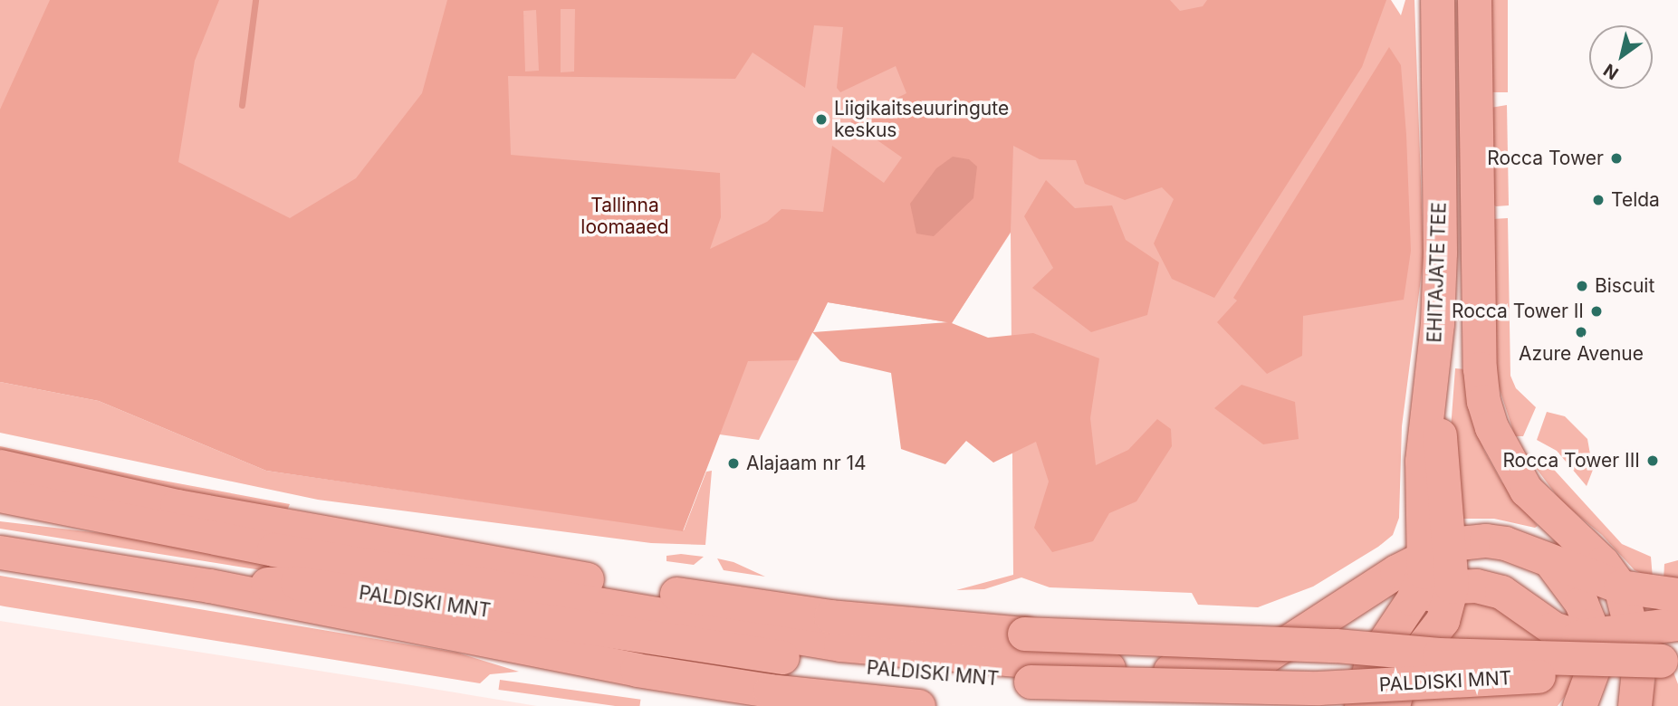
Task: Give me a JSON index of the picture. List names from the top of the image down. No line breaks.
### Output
{"streets":{"main road":["EHITAJATE TEE","PALDISKI MNT"]},"crossings":[["EHITAJATE TEE","PALDISKI MNT"]],"parks":["Tallinna loomaaed"],"places":["Liigikaitseuuringute keskus","Rocca Tower","Telda","Biscuit","Rocca Tower II","Azure Avenue","Rocca Tower III","Alajaam nr 14"],"north":"bottom left"}
